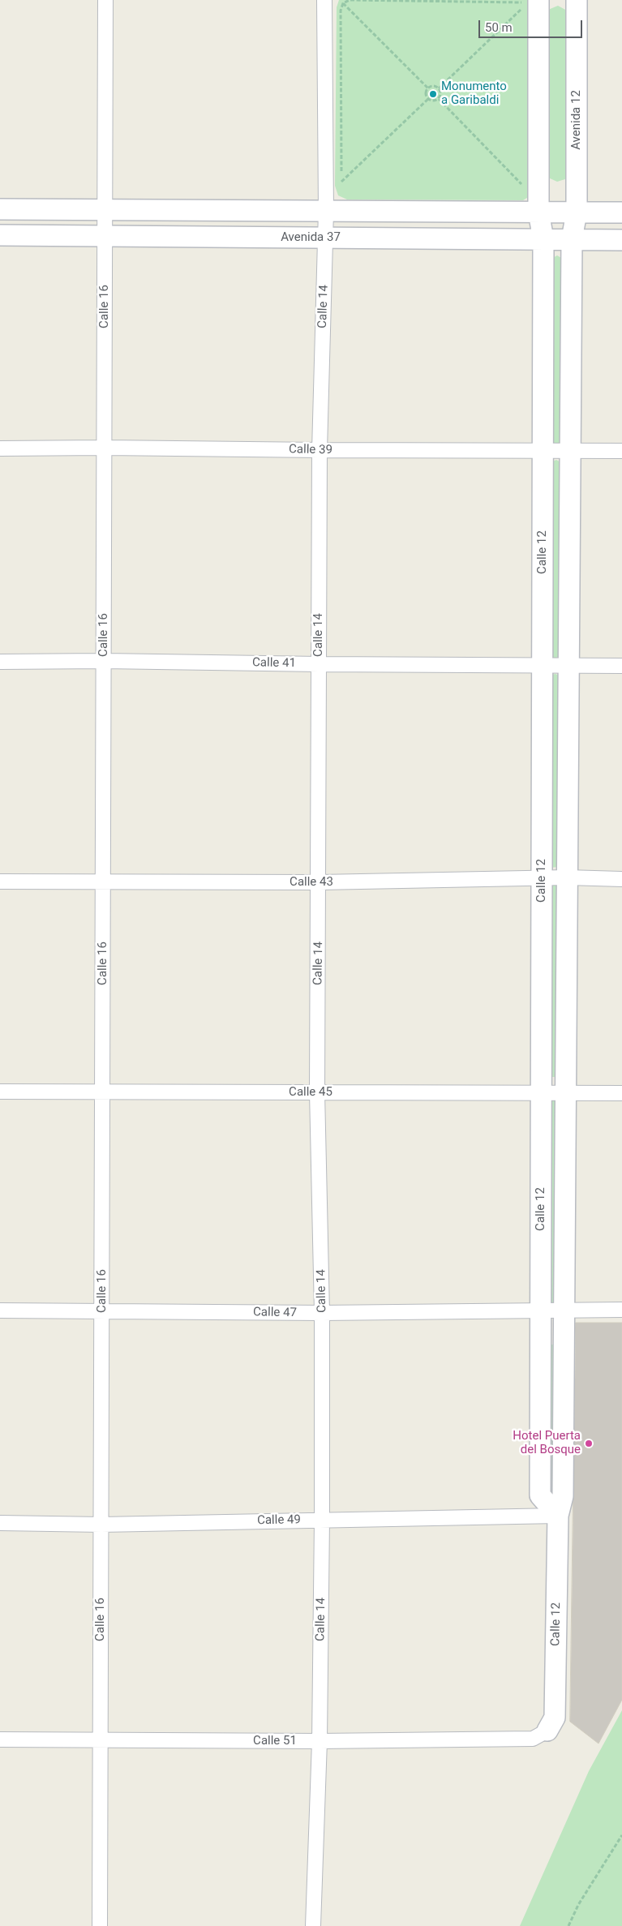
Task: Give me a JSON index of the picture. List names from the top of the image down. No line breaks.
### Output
{"streets":{"street":["Avenida 12","Avenida 37","Calle 16","Calle 14","Calle 39","Calle 12","Calle 41","Calle 43","Calle 45","Calle 47","Calle 49","Calle 51"]},"crossings":[["Avenida 12","Avenida 37"],["Avenida 12","Calle 12"],["Avenida 37","Calle 16"],["Avenida 37","Calle 14"],["Avenida 37","Calle 12"],["Calle 16","Calle 39"],["Calle 16","Calle 41"],["Calle 16","Calle 43"],["Calle 16","Calle 45"],["Calle 16","Calle 47"],["Calle 16","Calle 49"],["Calle 16","Calle 51"],["Calle 14","Calle 39"],["Calle 14","Calle 41"],["Calle 14","Calle 43"],["Calle 14","Calle 45"],["Calle 14","Calle 47"],["Calle 14","Calle 49"],["Calle 14","Calle 51"],["Calle 39","Calle 12"],["Calle 12","Calle 41"],["Calle 12","Calle 43"],["Calle 12","Calle 45"],["Calle 12","Calle 47"],["Calle 12","Calle 49"],["Calle 12","Calle 51"]],"places":["Monumento a Garibaldi","Hotel Puerta del Bosque"],"scale_bar":"50 m"}
